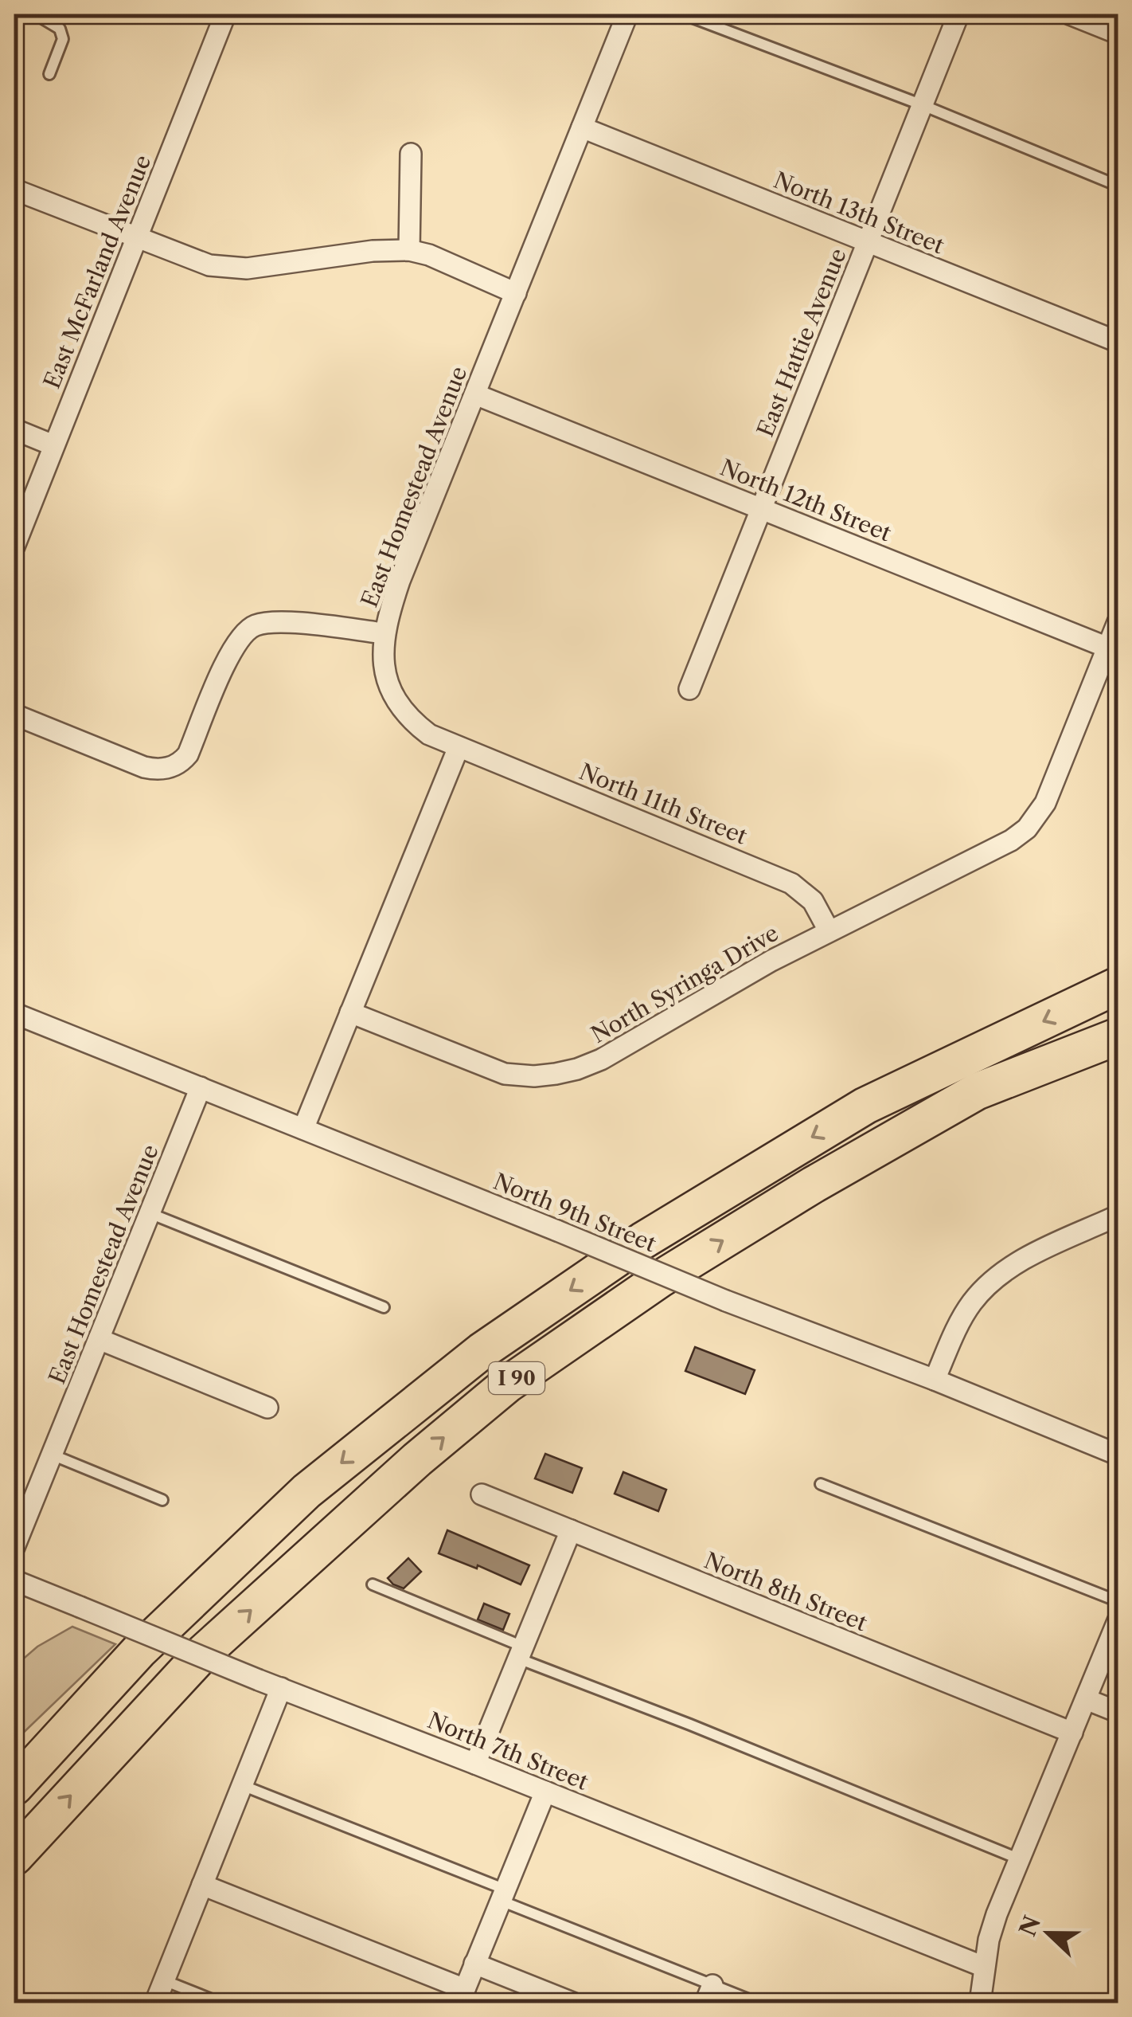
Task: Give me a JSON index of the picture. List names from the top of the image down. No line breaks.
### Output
{"streets":{"highway":["I 90"],"street":["North 13th Street","East McFarland Avenue","East Hattie Avenue","East Homestead Avenue","North 12th Street","North 11th Street","North Syringa Drive","North 9th Street","North 8th Street","North 7th Street"]},"crossings":[["North 13th Street","East Hattie Avenue"],["North 13th Street","East Homestead Avenue"],["East Hattie Avenue","North 12th Street"],["East Homestead Avenue","North 12th Street"],["East Homestead Avenue","North 11th Street"],["East Homestead Avenue","North 9th Street"],["North 12th Street","North Syringa Drive"],["North 11th Street","North Syringa Drive"]],"north":"left"}
